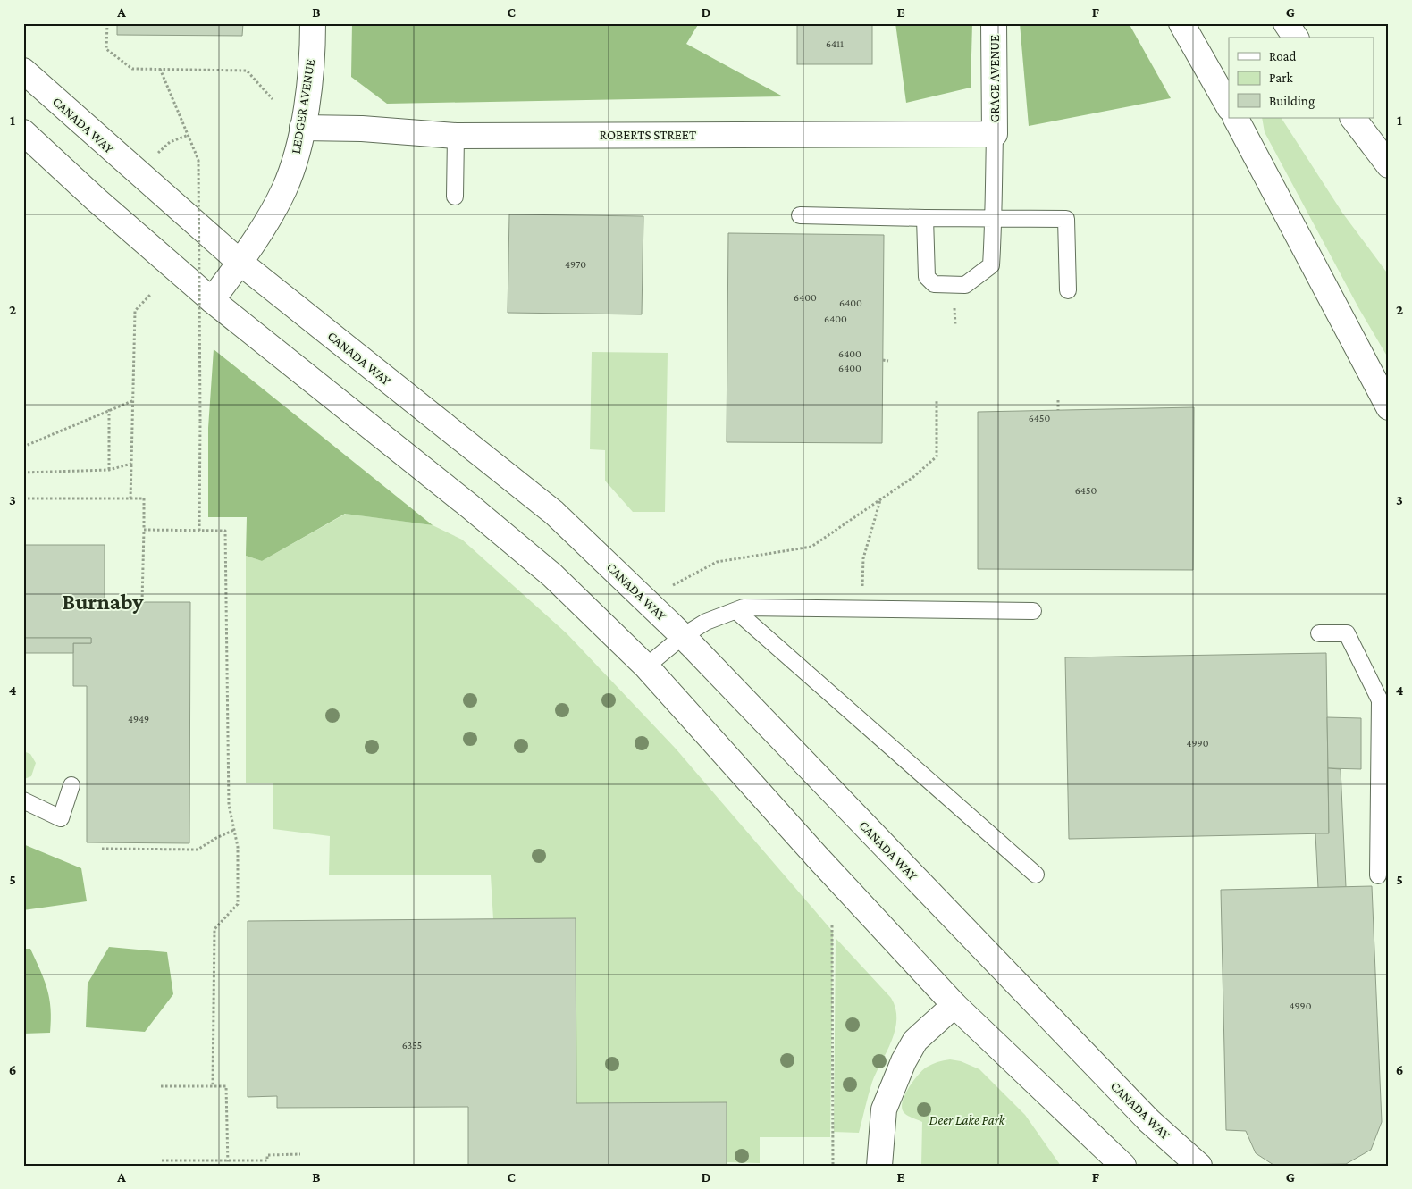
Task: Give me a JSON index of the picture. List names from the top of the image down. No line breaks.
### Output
{"streets":{"main road":["GRACE AVENUE","LEDGER AVENUE","CANADA WAY","ROBERTS STREET"]},"crossings":[["GRACE AVENUE","ROBERTS STREET"],["LEDGER AVENUE","CANADA WAY"],["LEDGER AVENUE","ROBERTS STREET"]],"districts":["Burnaby"],"parks":["Deer Lake Park"],"house_numbers":["6411","4970","6400","6400","6400","6400","6400","6450","6450","4949","4990","4990","6355"],"legend":["Road","Park","Building"],"grid":{"columns":["A","B","C","D","E","F","G"],"rows":["1","2","3","4","5","6"]}}
